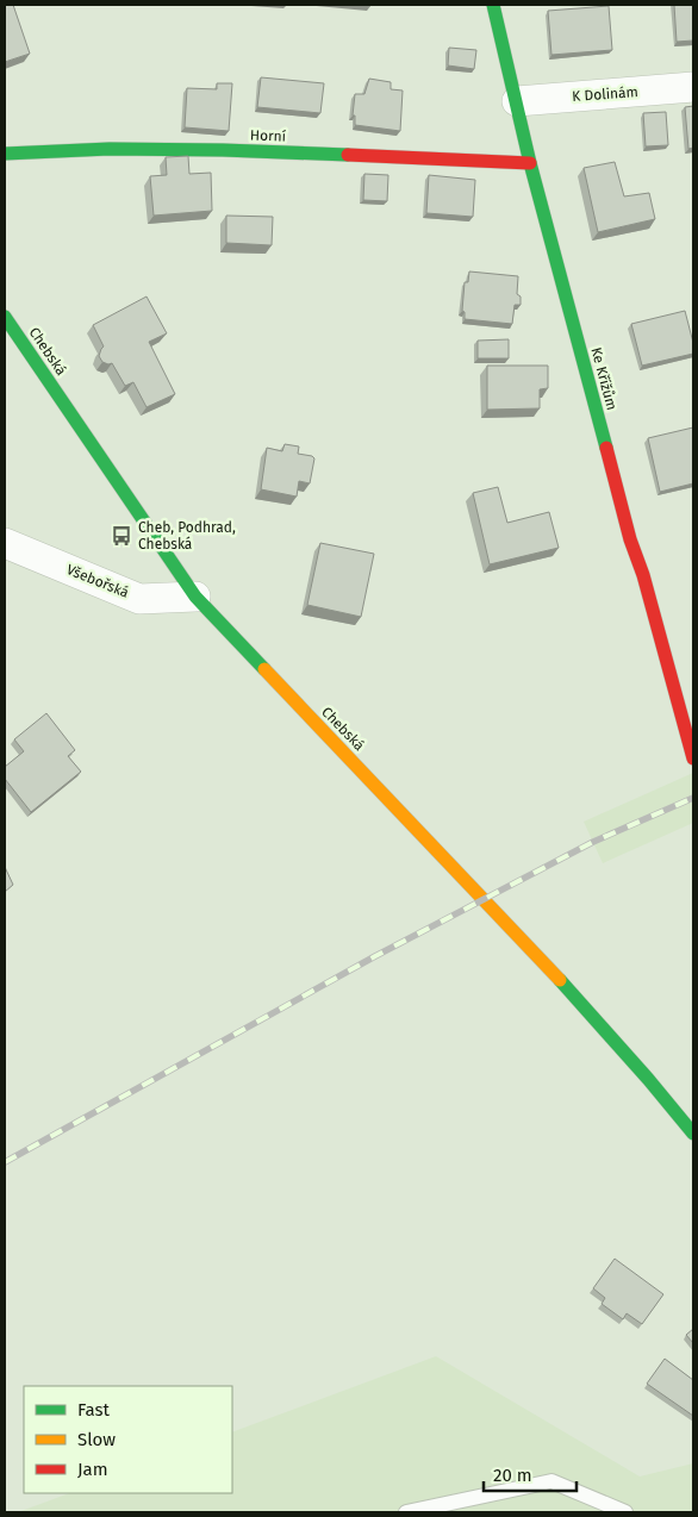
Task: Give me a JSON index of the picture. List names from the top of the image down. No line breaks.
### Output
{"streets":{"street":["K Dolinám","Horní","Chebská","Ke Křížům","Všebořská"]},"crossings":[["K Dolinám","Ke Křížům"],["Horní","Ke Křížům"],["Chebská","Všebořská"]],"places":{"bus stop":["Cheb, Podhrad, Chebská"]},"legend":["Fast","Slow","Jam"],"scale_bar":"20 m"}
